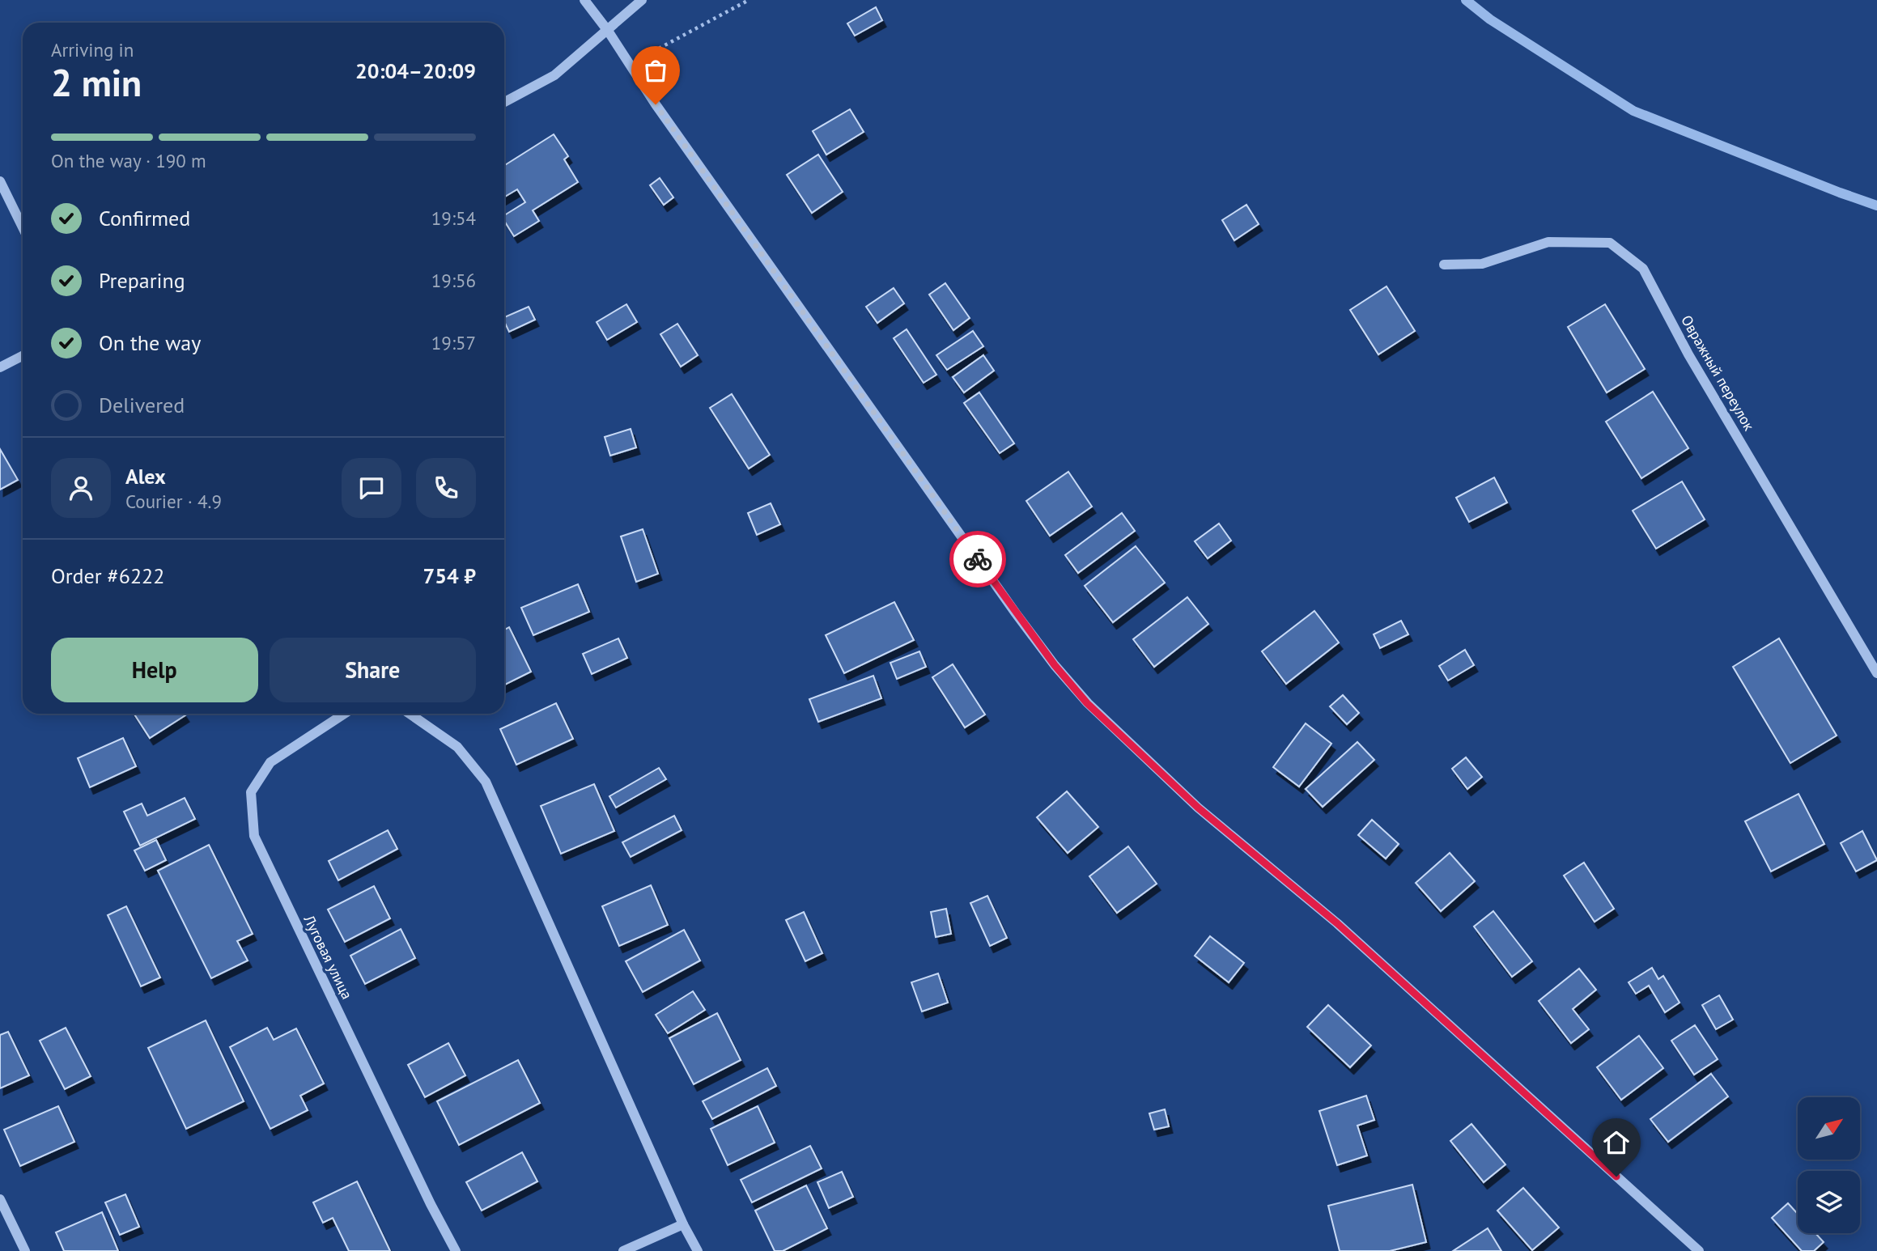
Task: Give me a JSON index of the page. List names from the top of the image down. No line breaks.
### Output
{"streets":{"street":["Овражный переулок","Луговая улица"]},"north":"top right","page":{"heading":["2 min","Arriving in","20:04–20:09"],"panel":["Alex","Courier · 4.9","Order #6222","754 ₽"],"bar":"On the way · 190 m","list":[["Confirmed","19:54"],["Preparing","19:56"],["On the way","19:57"],"Delivered"],"buttons":["Help","Share"]}}
